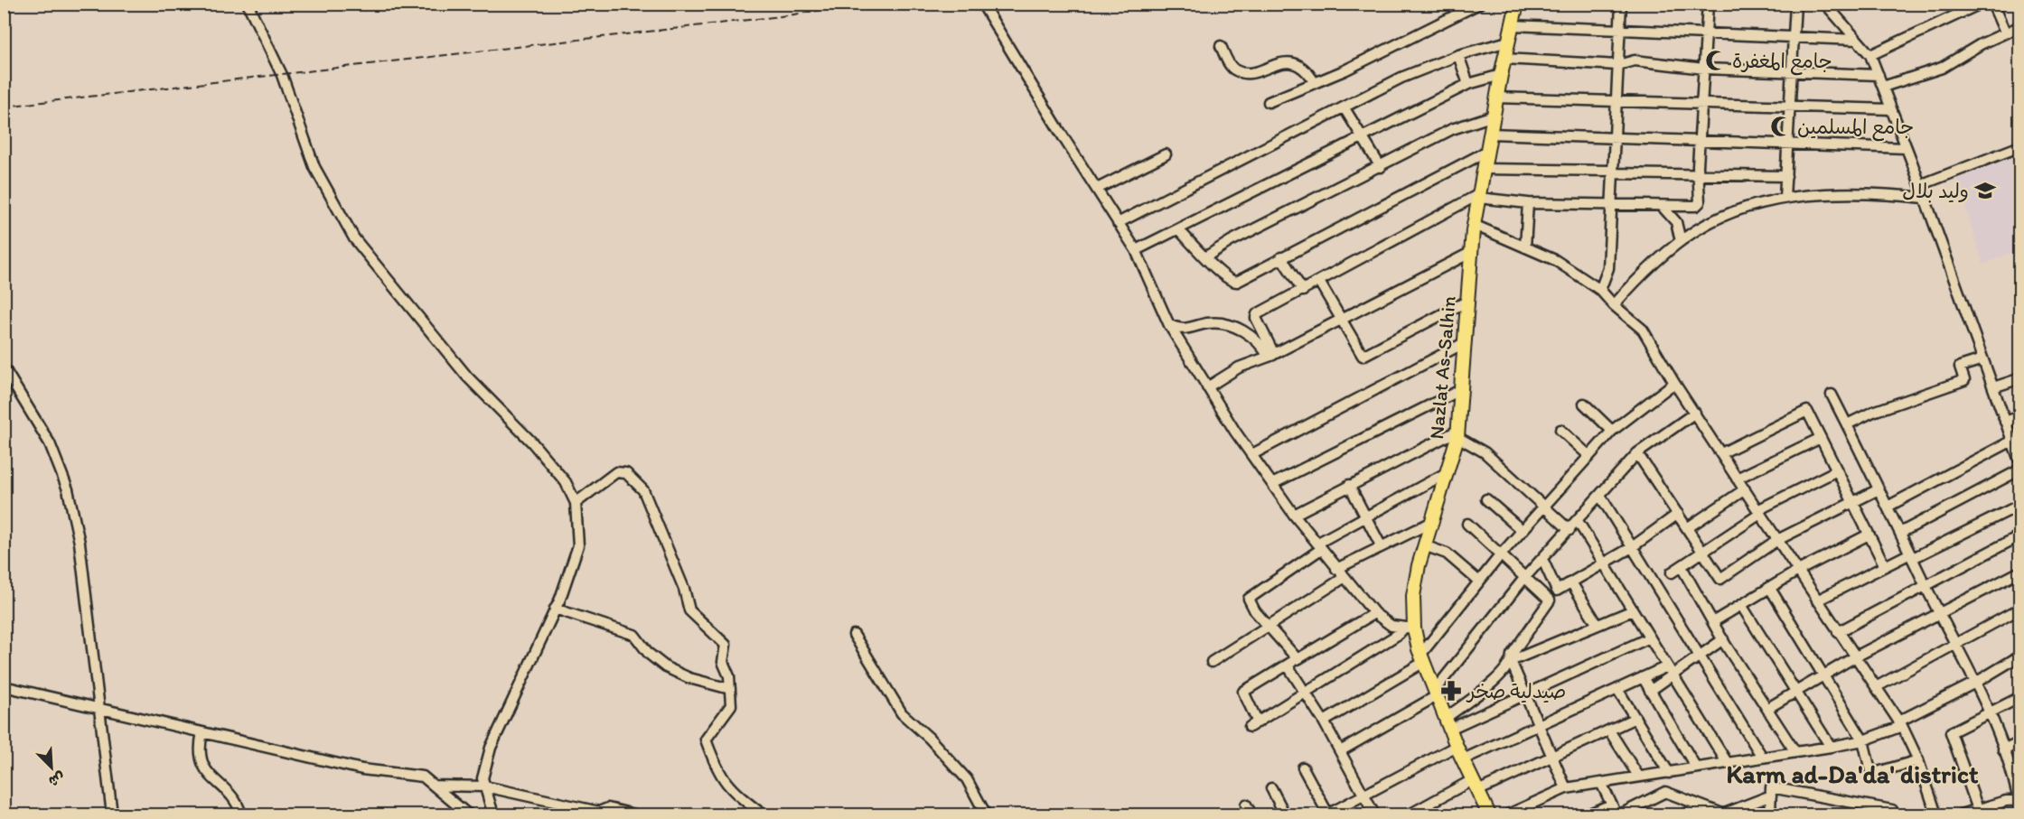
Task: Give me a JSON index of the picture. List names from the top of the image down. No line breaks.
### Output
{"streets":{"main road":["Nazlat As-Salhin"]},"districts":["Karm ad-Da'da' district"],"places":{"mosque":["جامع المغفرة","جامع المسلمين"],"school or university":["وليد بلال"],"pharmacy":["صيدلية صخر"]},"north":"bottom right"}
